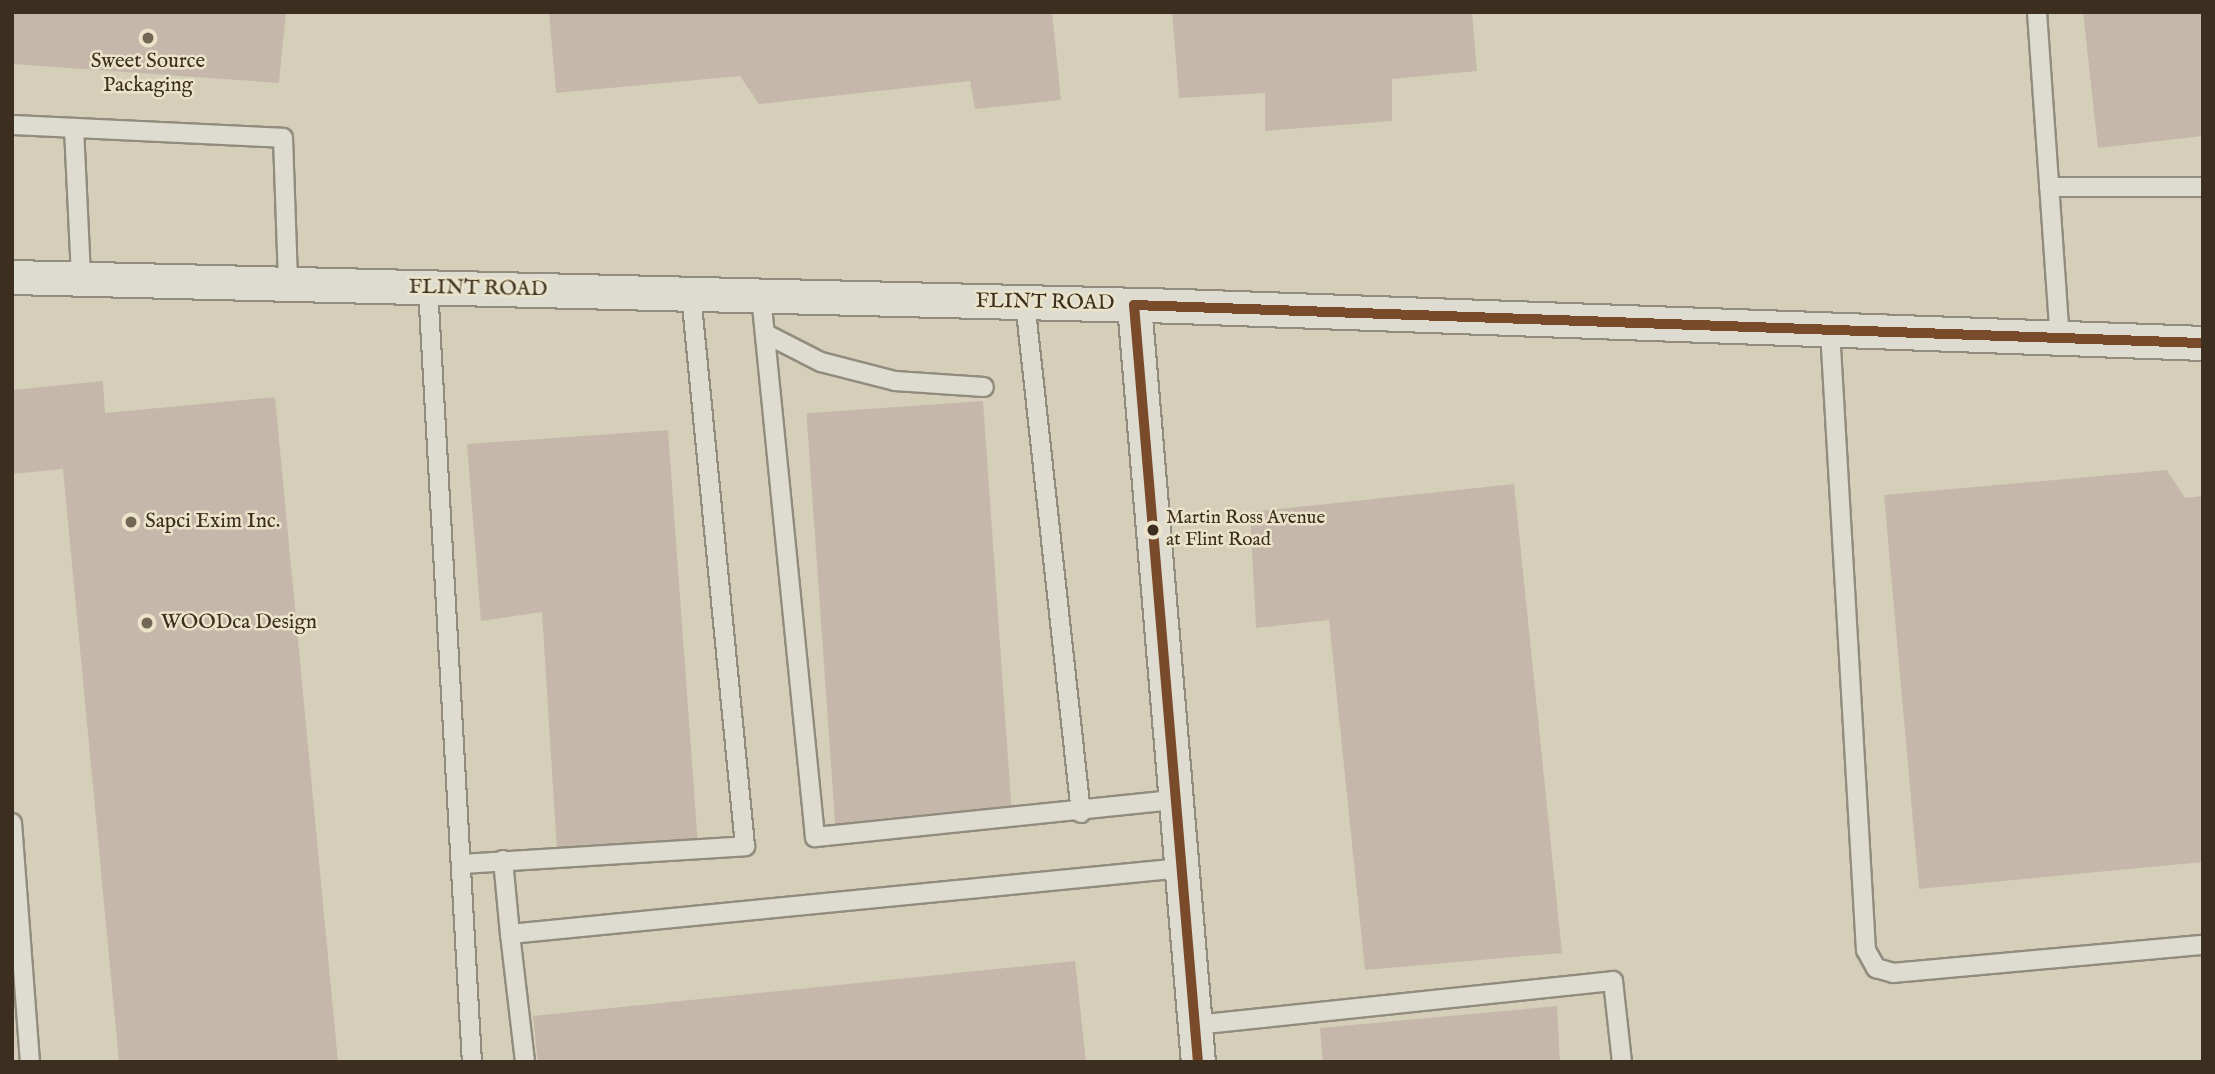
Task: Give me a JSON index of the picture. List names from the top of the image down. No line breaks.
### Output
{"streets":{"street":["FLINT ROAD"]},"places":["Sweet Source Packaging","Sapci Exim Inc.","Martin Ross Avenue at Flint Road","WOODca Design"]}
